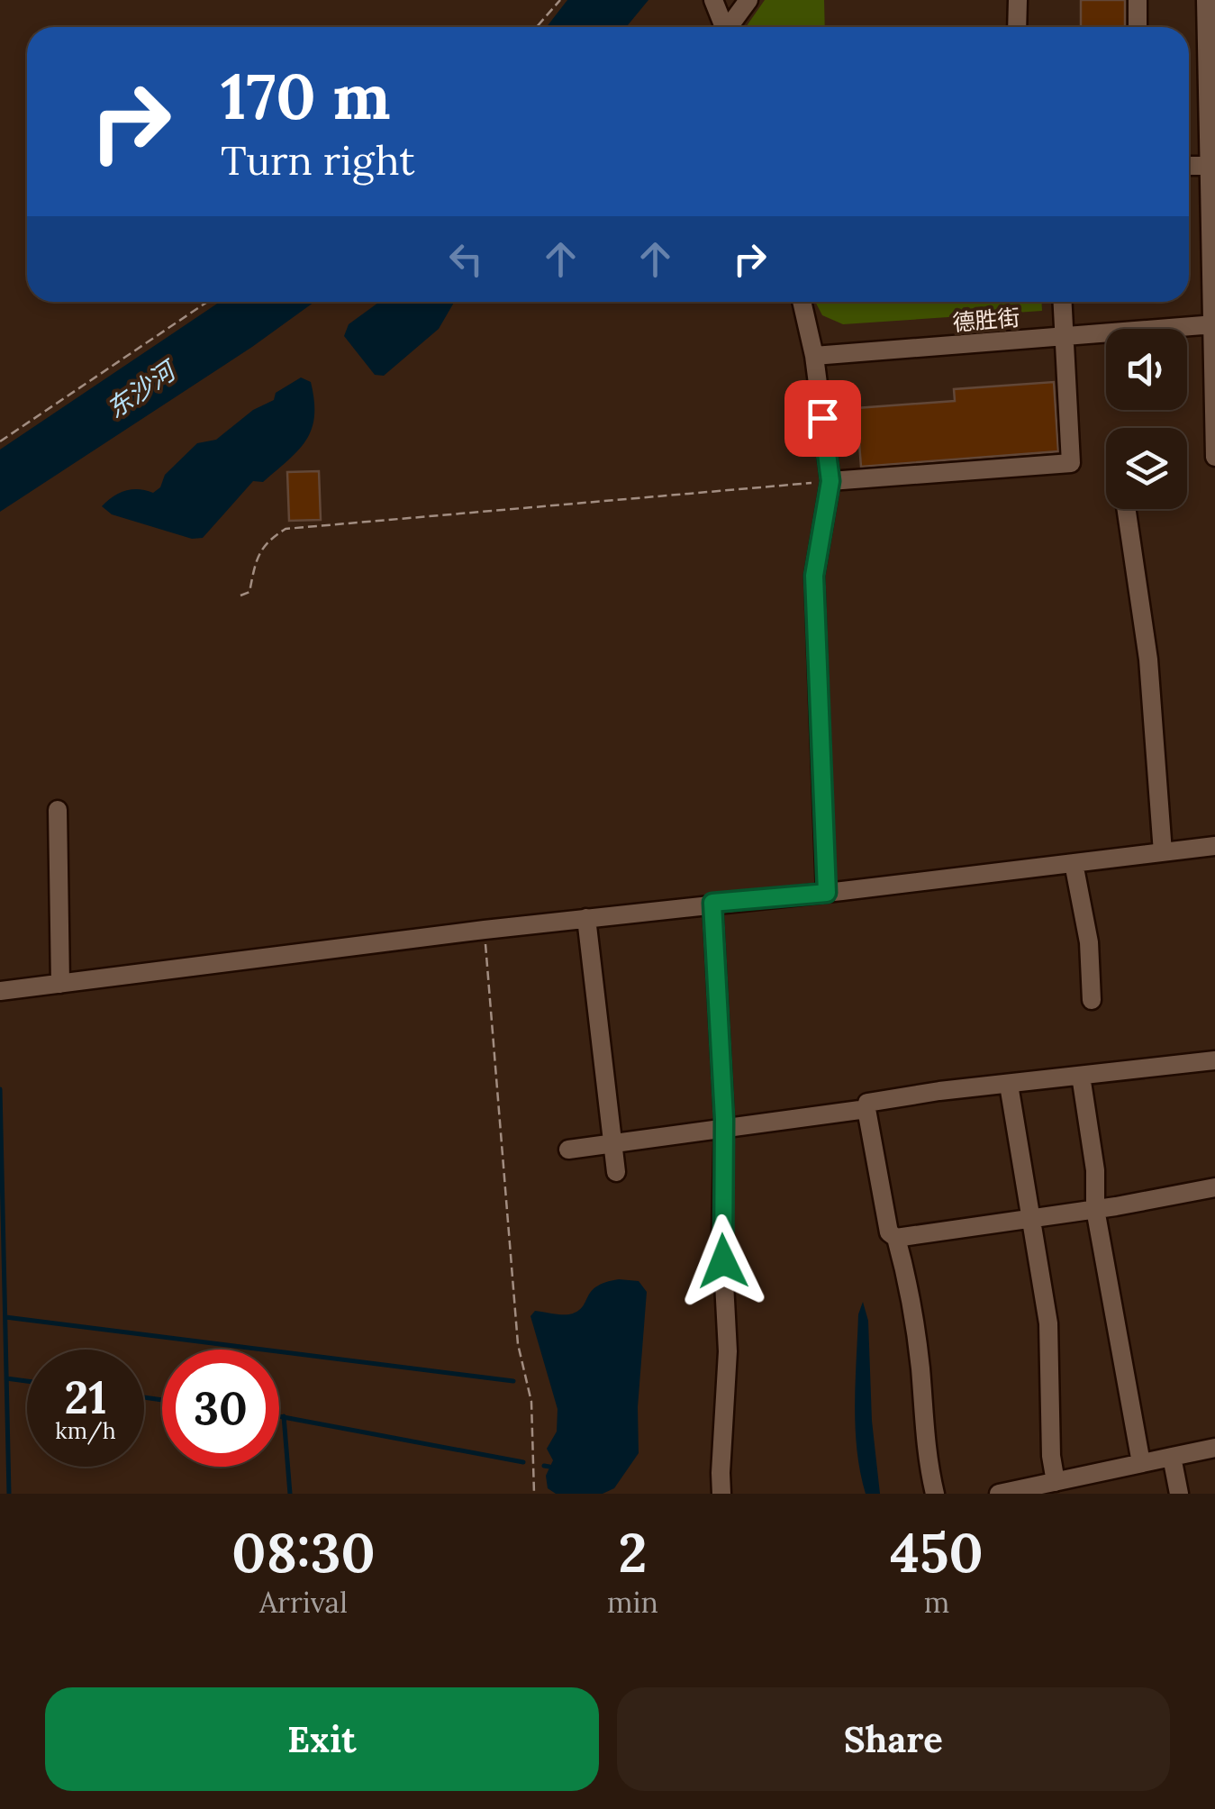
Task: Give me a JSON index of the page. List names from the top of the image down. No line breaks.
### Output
{"streets":{"street":["德胜街"]},"water":["东沙河"],"page":{"turn":["170 m","Turn right"],"speed":"21 km/h","limit":"30","eta":["08:30","Arrival","2","min","450","m"],"buttons":["Exit","Share"]}}
